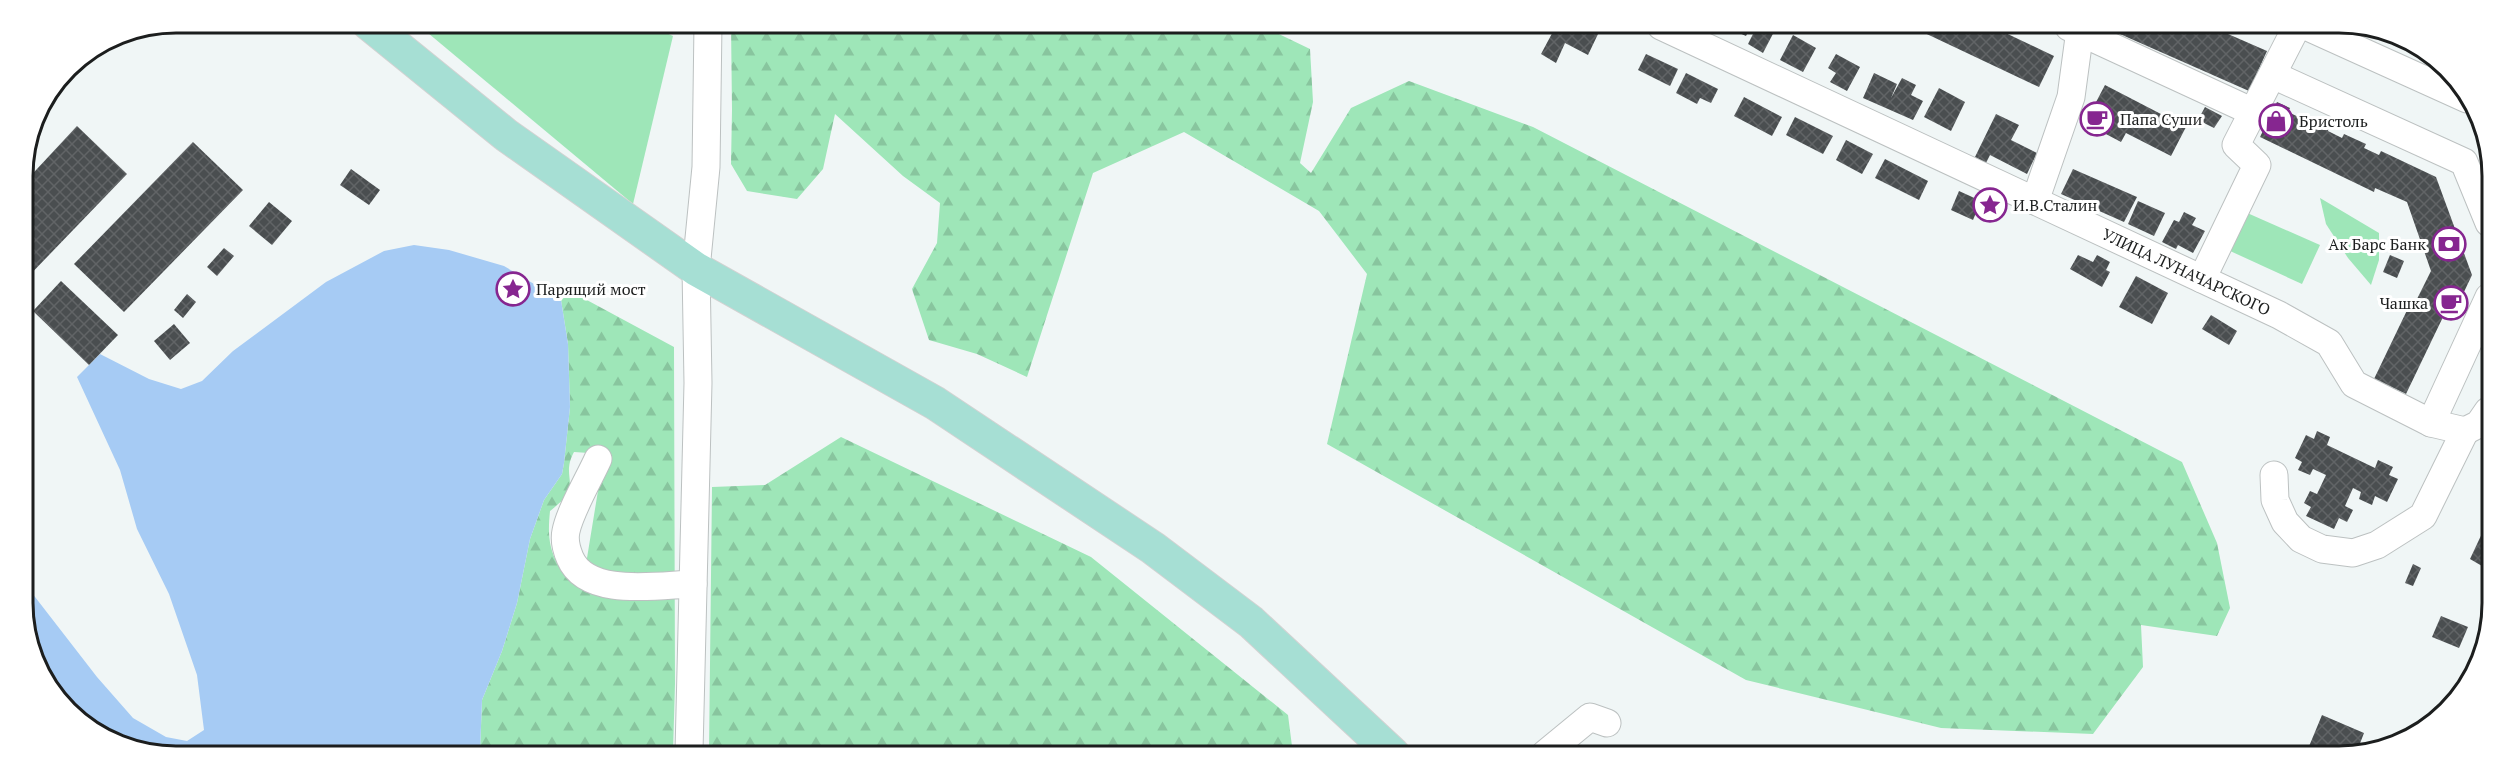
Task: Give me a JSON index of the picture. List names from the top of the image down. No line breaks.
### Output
{"streets":{"street":["УЛИЦА ЛУНАЧАРСКОГО"]},"places":{"cafe":["Папа Суши","Чашка"],"shop":["Бристоль"],"place":["И.В.Сталин","Парящий мост"],"bank":["Ак Барс Банк"]}}
